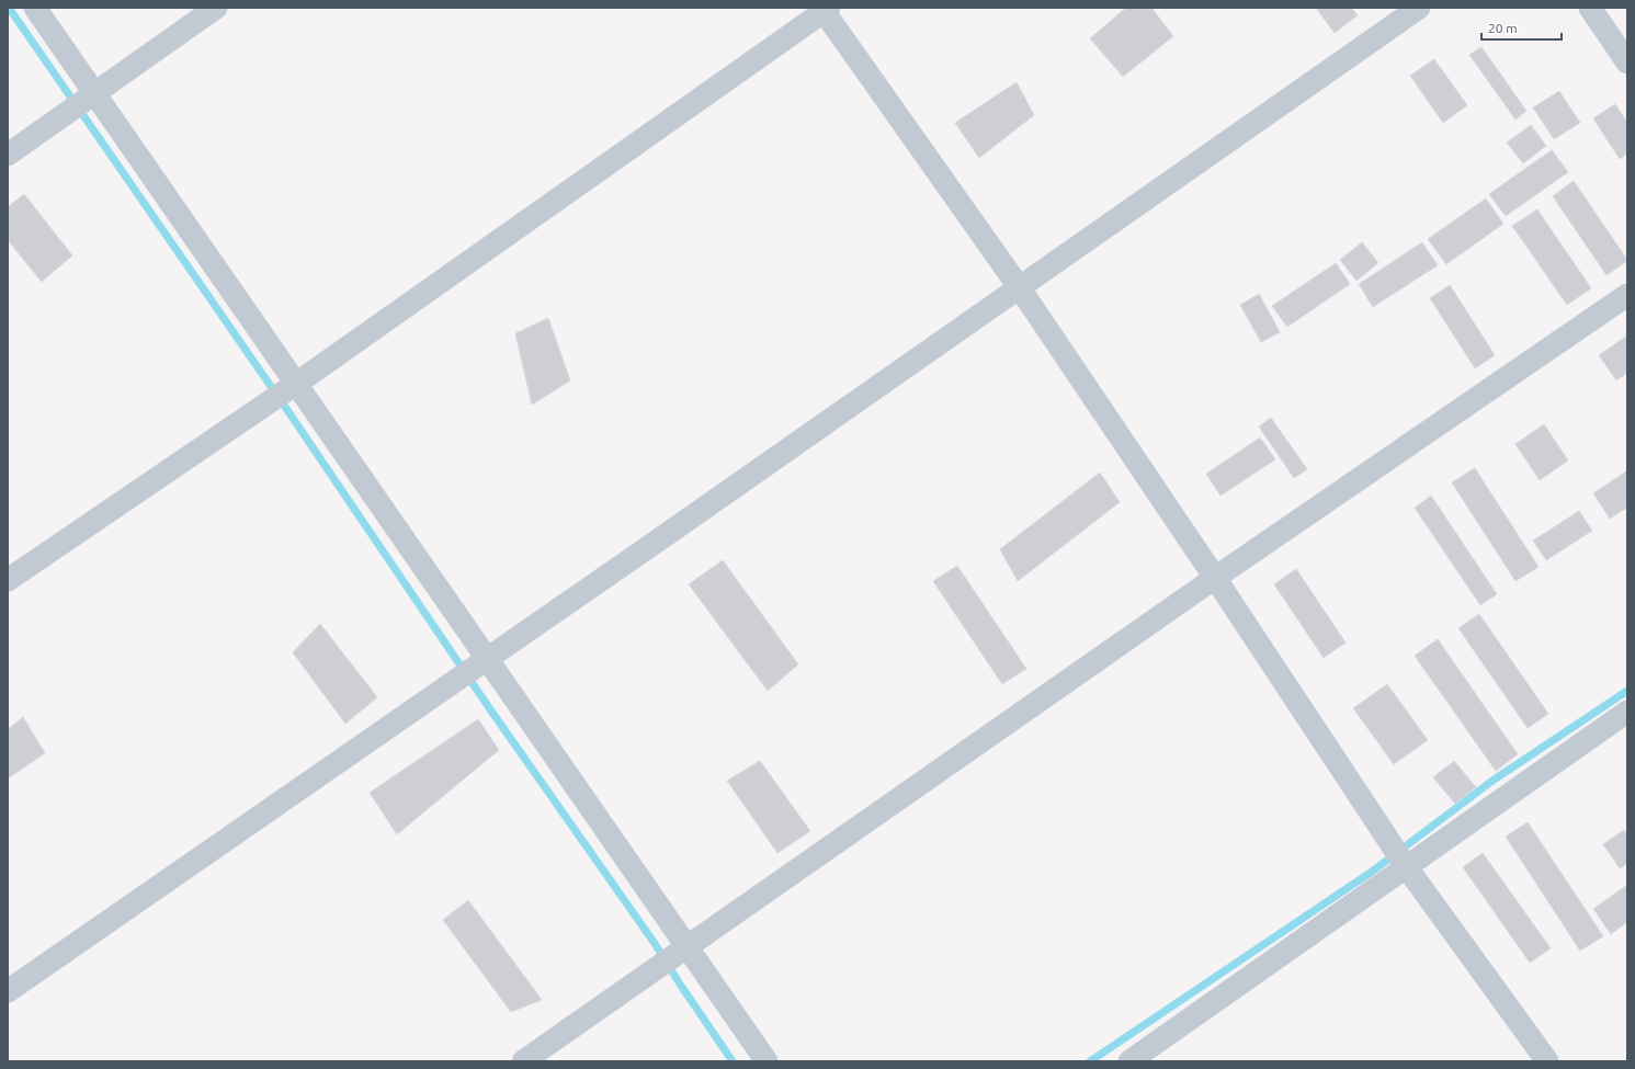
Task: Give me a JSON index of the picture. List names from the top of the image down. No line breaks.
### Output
{"scale_bar":"20 m"}
